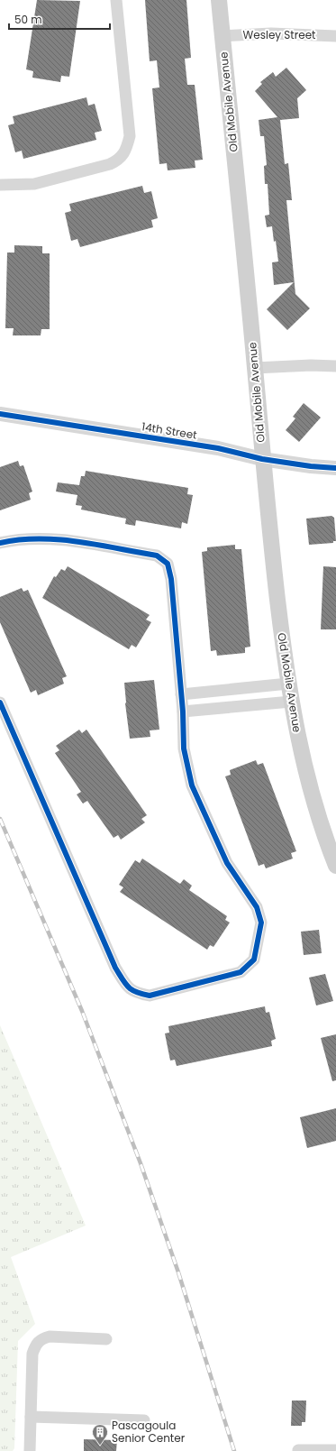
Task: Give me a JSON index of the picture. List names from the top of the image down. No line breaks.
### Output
{"streets":{"main road":["Old Mobile Avenue"],"street":["Wesley Street","14th Street"]},"crossings":[["Wesley Street","Old Mobile Avenue"],["Old Mobile Avenue","14th Street"]],"places":{"building":["Pascagoula Senior Center"]},"scale_bar":"50 m"}
